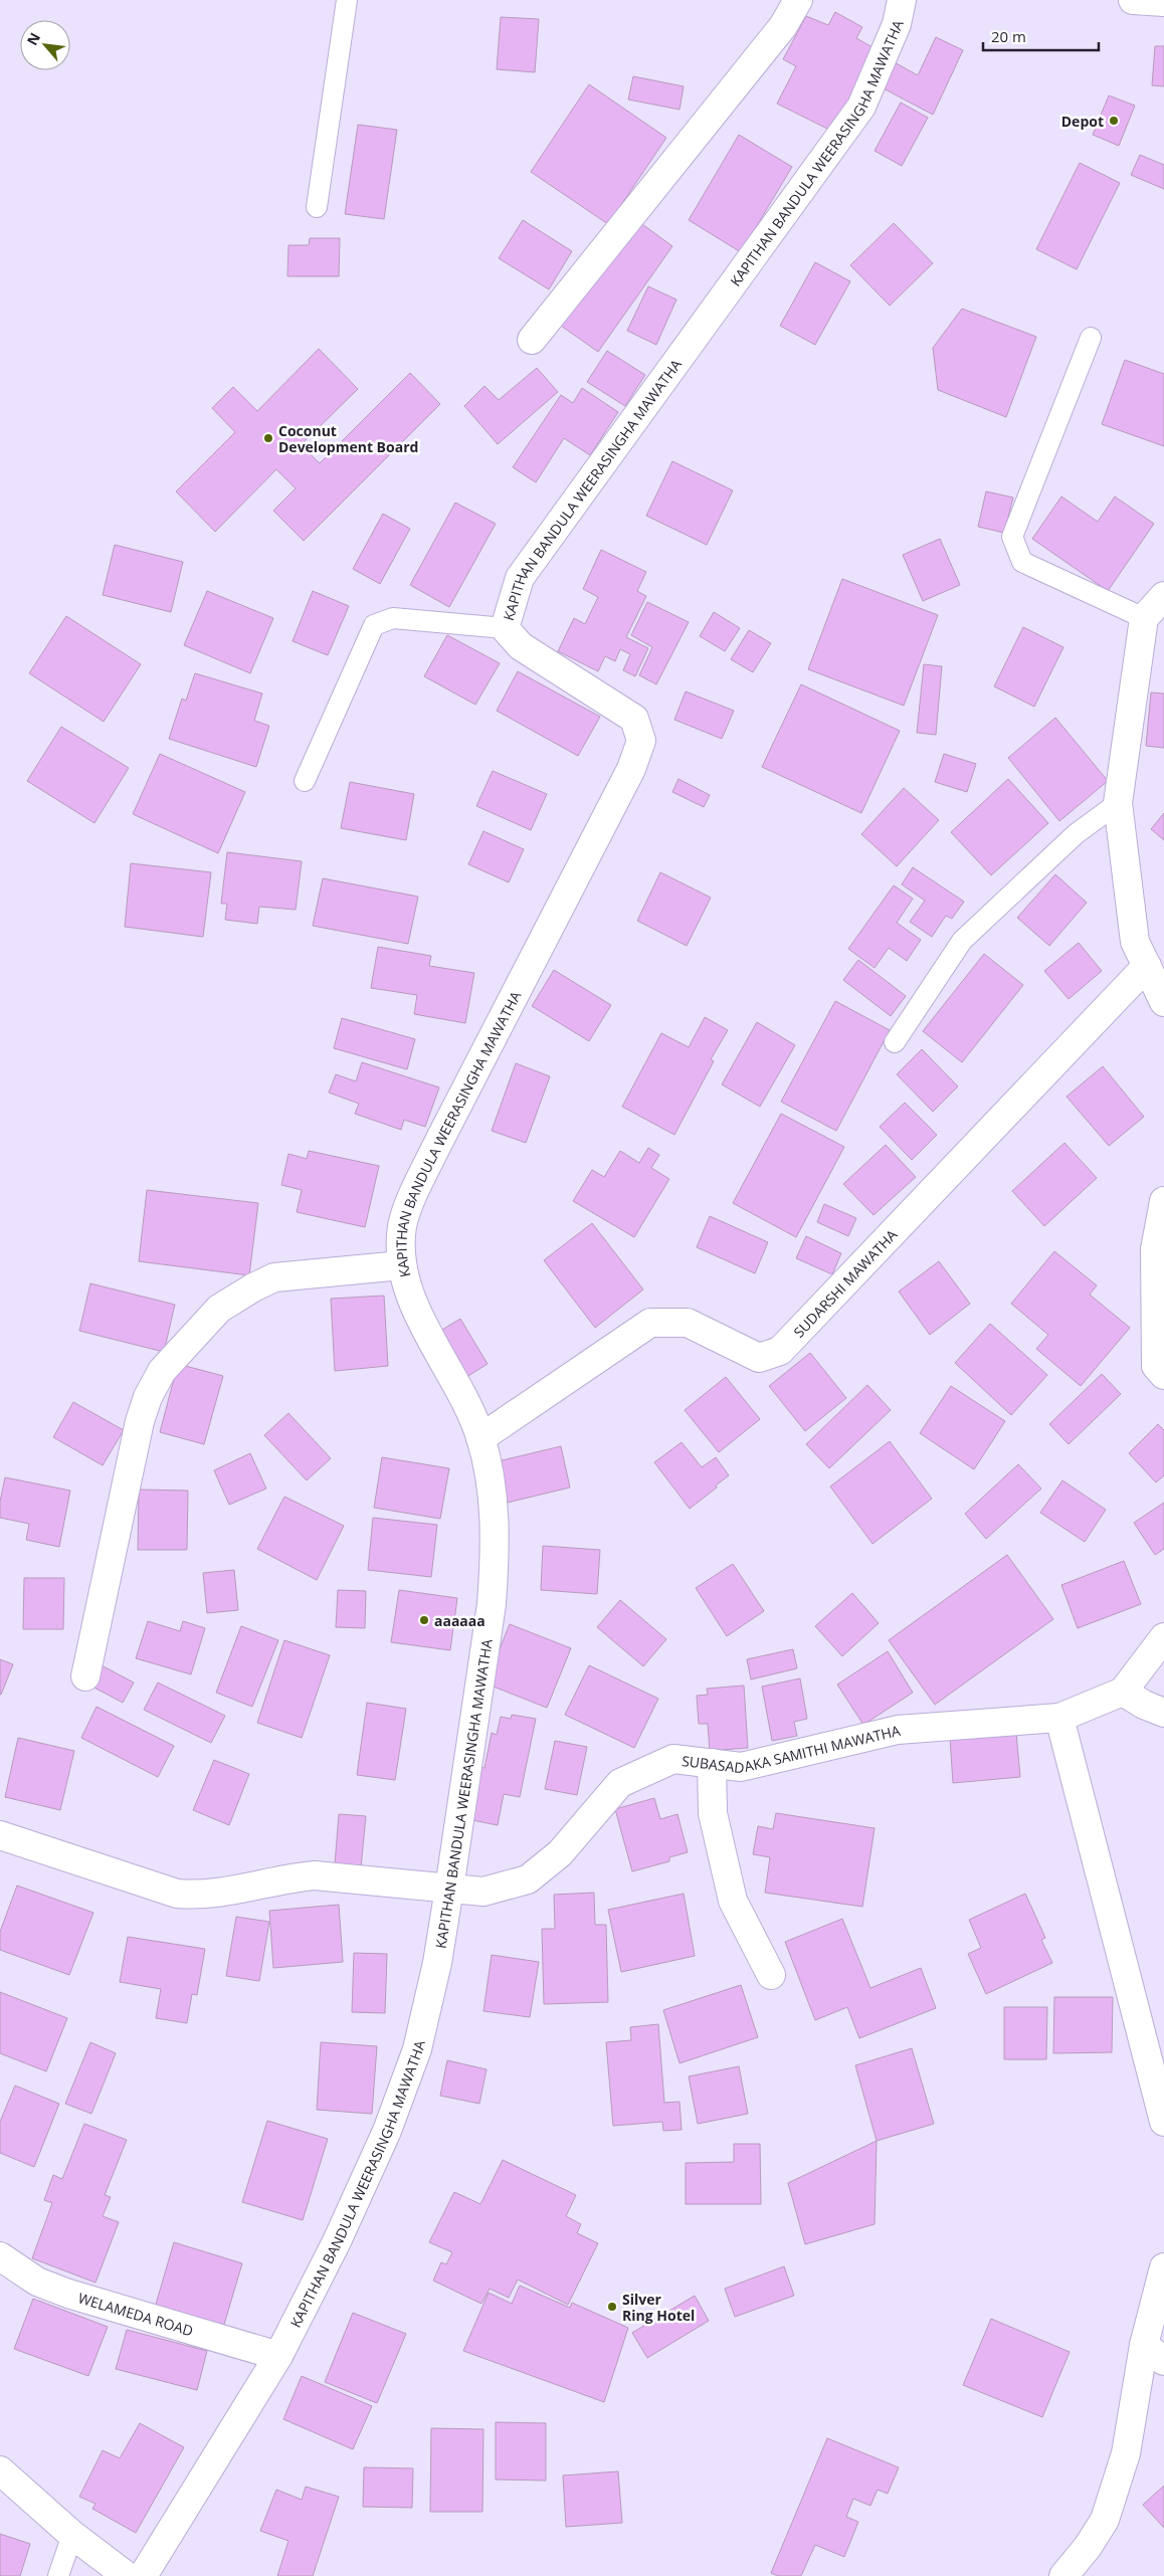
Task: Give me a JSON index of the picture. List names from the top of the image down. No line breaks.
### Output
{"streets":{"street":["KAPITHAN BANDULA WEERASINGHA MAWATHA","SUDARSHI MAWATHA","SUBASADAKA SAMITHI MAWATHA","WELAMEDA ROAD"]},"crossings":[["KAPITHAN BANDULA WEERASINGHA MAWATHA","SUDARSHI MAWATHA"],["KAPITHAN BANDULA WEERASINGHA MAWATHA","SUBASADAKA SAMITHI MAWATHA"],["KAPITHAN BANDULA WEERASINGHA MAWATHA","WELAMEDA ROAD"]],"places":["Depot","Coconut Development Board","aaaaaa","Silver Ring Hotel"],"scale_bar":"20 m","north":"top left"}
